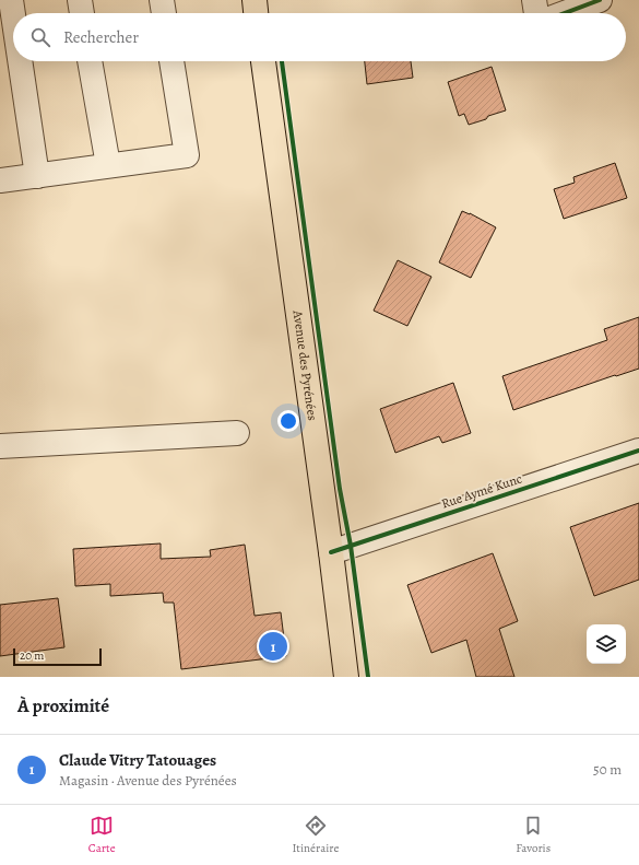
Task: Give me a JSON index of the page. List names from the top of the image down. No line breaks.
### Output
{"streets":{"main road":["Avenue des Pyrénées"],"street":["Rue Aymé Kunc"]},"crossings":[["Avenue des Pyrénées","Rue Aymé Kunc"]],"scale_bar":"20 m","page":{"search":"Rechercher","pins":"1","scale":"20 m","heading":"À proximité","list":[{"mark":"1","name":"Claude Vitry Tatouages","note":"Magasin · Avenue des Pyrénées","value":"50 m"}],"nav":["Carte","Itinéraire","Favoris"]}}
